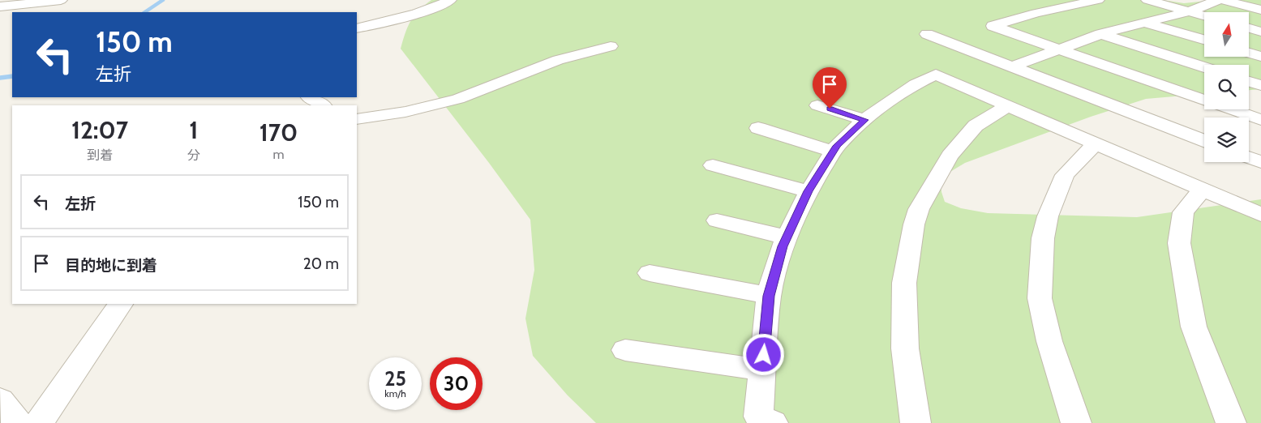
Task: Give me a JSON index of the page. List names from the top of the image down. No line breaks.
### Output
{"north":"top","page":{"turn":["150 m","左折"],"eta":["12:07","到着","1","分","170","m"],"list":[{"name":"左折","value":"150 m"},{"name":"目的地に到着","value":"20 m"}],"speed":"25 km/h","limit":"30"}}
